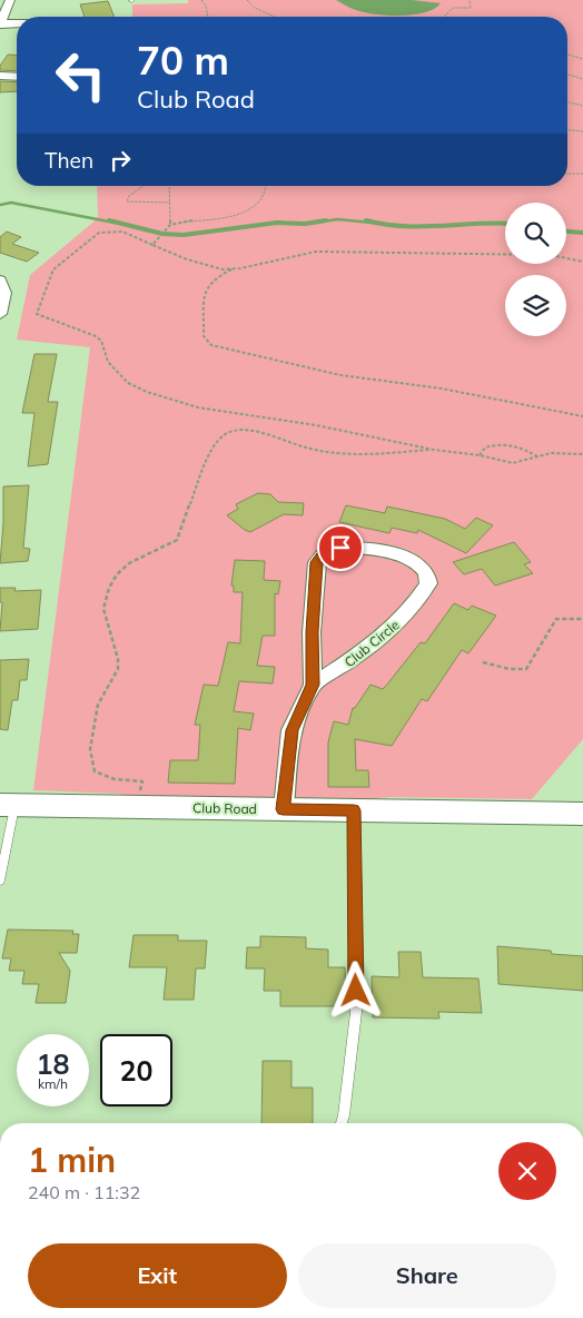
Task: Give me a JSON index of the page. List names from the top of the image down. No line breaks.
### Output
{"streets":{"street":["Club Circle","Club Road"]},"crossings":[["Club Circle","Club Road"]],"page":{"turn":["70 m","Club Road"],"then":"Then","speed":"18 km/h","limit":"20","heading":["1 min","240 m · 11:32"],"buttons":["Exit","Share"]}}
